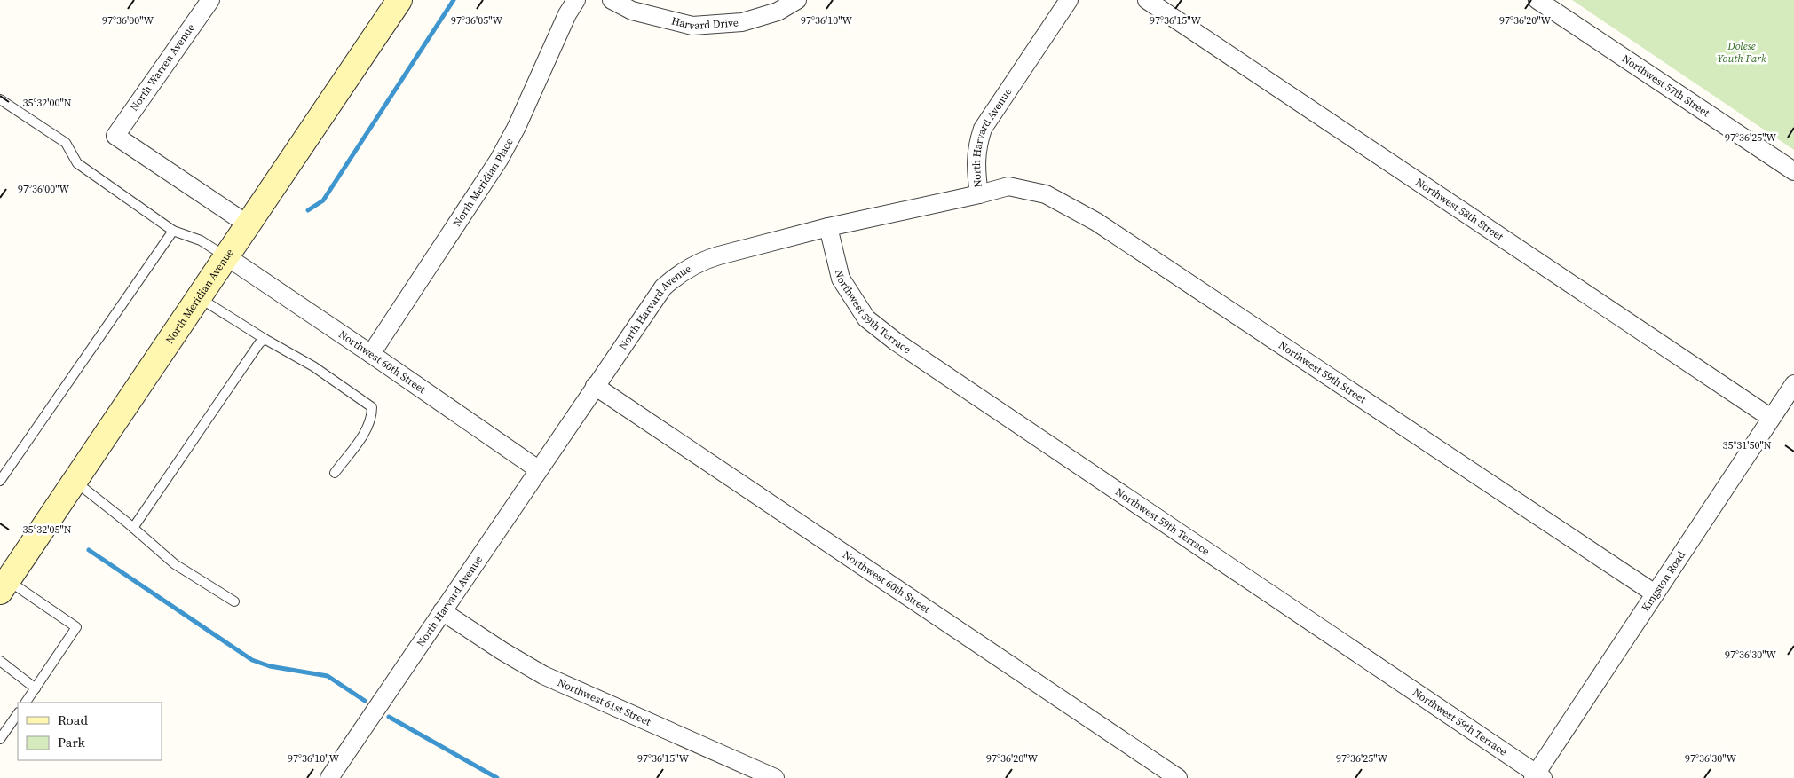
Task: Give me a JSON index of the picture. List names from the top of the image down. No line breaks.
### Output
{"streets":{"main road":["North Meridian Avenue"],"street":["Harvard Drive","North Warren Avenue","Northwest 57th Street","North Harvard Avenue","North Meridian Place","Northwest 58th Street","Northwest 59th Terrace","Northwest 60th Street","Northwest 59th Street","Kingston Road","Northwest 61st Street"]},"crossings":[["North Warren Avenue","North Meridian Avenue"],["North Harvard Avenue","Northwest 59th Terrace"],["North Harvard Avenue","Northwest 60th Street"],["North Harvard Avenue","Northwest 59th Street"],["North Harvard Avenue","Northwest 61st Street"],["North Meridian Place","Northwest 60th Street"],["Northwest 58th Street","Kingston Road"],["North Meridian Avenue","Northwest 60th Street"],["Northwest 59th Terrace","Kingston Road"],["Northwest 59th Street","Kingston Road"]],"parks":["Dolese Youth Park"],"legend":["Road","Park"],"coordinates":["97°36'00\"W","97°36'05\"W","97°36'10\"W","97°36'15\"W","97°36'20\"W","35°32'00\"N","97°36'25\"W","35°31'50\"N","35°32'05\"N","97°36'30\"W"]}
